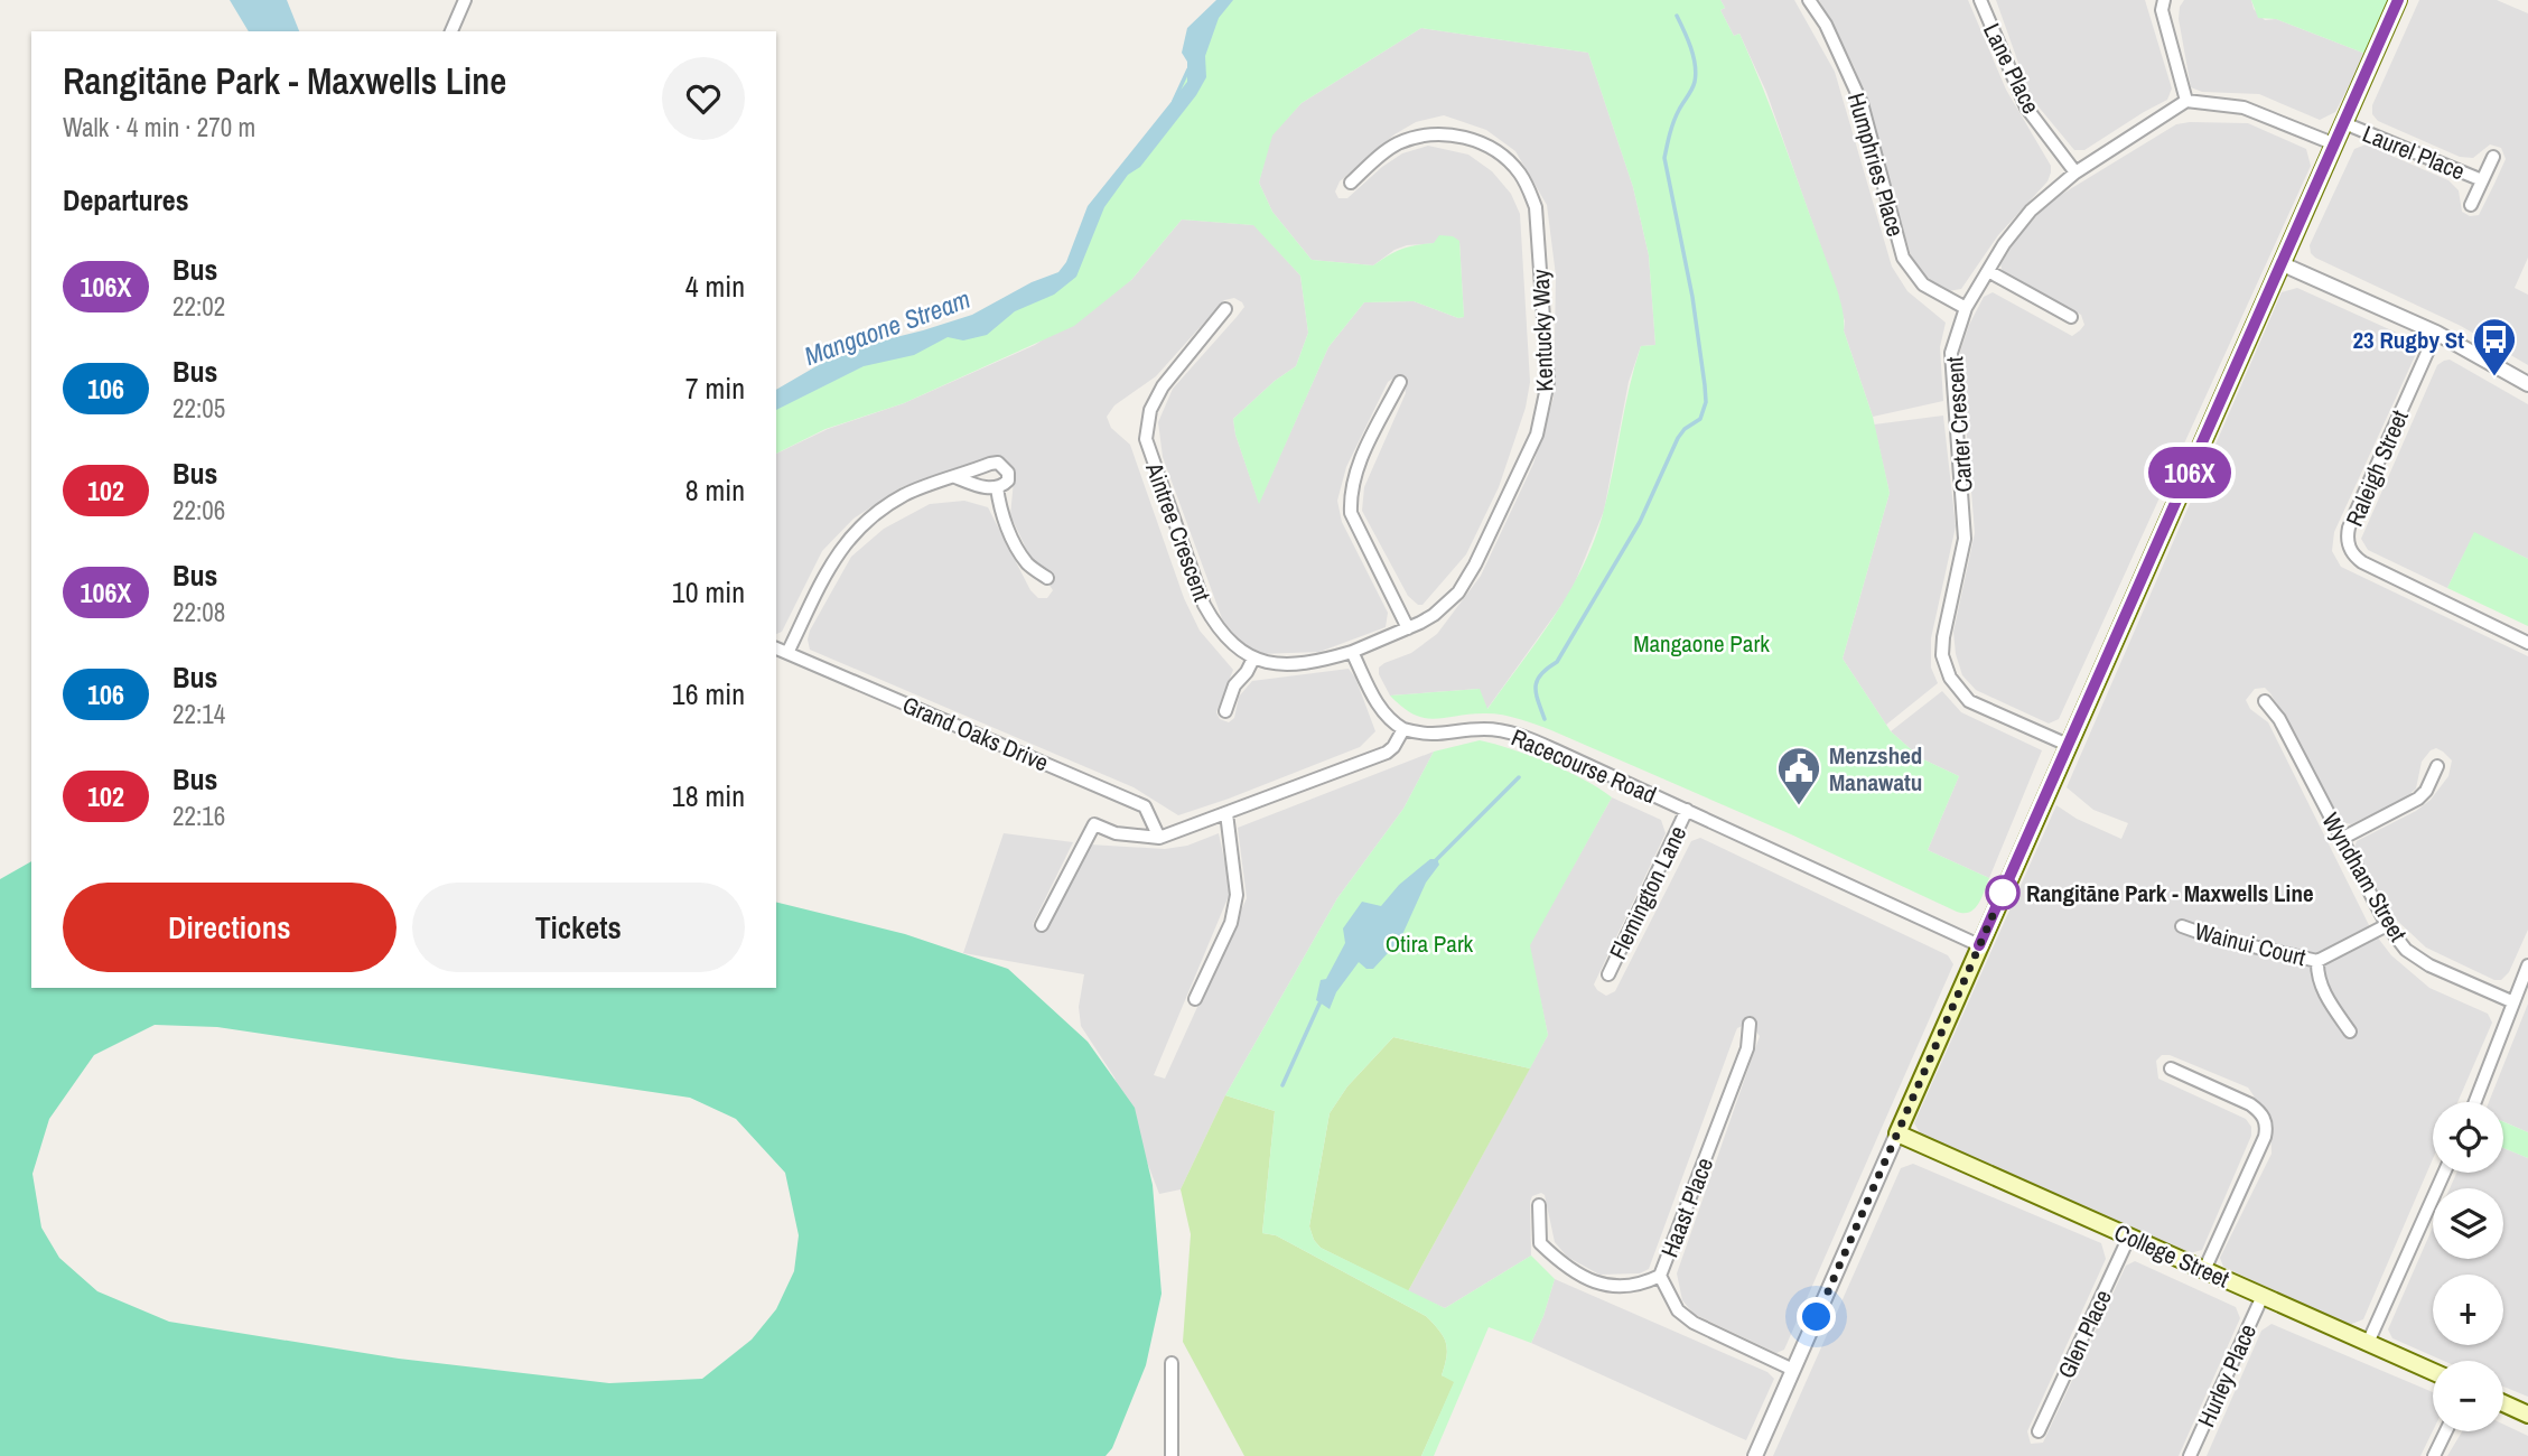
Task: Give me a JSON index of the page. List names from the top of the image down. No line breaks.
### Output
{"streets":{"main road":["College Street"],"street":["Lane Place","Laurel Place","Humphries Place","Kentucky Way","Carter Crescent","Raleigh Street","Aintree Crescent","Grand Oaks Drive","Racecourse Road","Wyndham Street","Flemington Lane","Wainui Court","Haast Place","Glen Place","Hurley Place"]},"crossings":[["Lane Place","Carter Crescent"],["Humphries Place","Carter Crescent"],["Kentucky Way","Aintree Crescent"],["Racecourse Road","Flemington Lane"],["Wyndham Street","Wainui Court"],["College Street","Glen Place"],["College Street","Hurley Place"]],"water":["Mangaone Stream"],"parks":["Mangaone Park","Otira Park"],"places":{"bus stop":["23 Rugby St"],"public building":["Menzshed Manawatu"],"other":["Rangitāne Park - Maxwells Line"]},"lines":["bus line 106X"],"page":{"on_map":"106X","heading":[["Rangitāne Park - Maxwells Line","Walk · 4 min · 270 m"],"Departures"],"list":[{"mark":"106X","name":"Bus","note":"22:02","value":"4 min"},{"mark":"106","name":"Bus","note":"22:05","value":"7 min"},{"mark":"102","name":"Bus","note":"22:06","value":"8 min"},{"mark":"106X","name":"Bus","note":"22:08","value":"10 min"},{"mark":"106","name":"Bus","note":"22:14","value":"16 min"},{"mark":"102","name":"Bus","note":"22:16","value":"18 min"}],"buttons":["Directions","Tickets"],"map_buttons":["+","−"]}}
